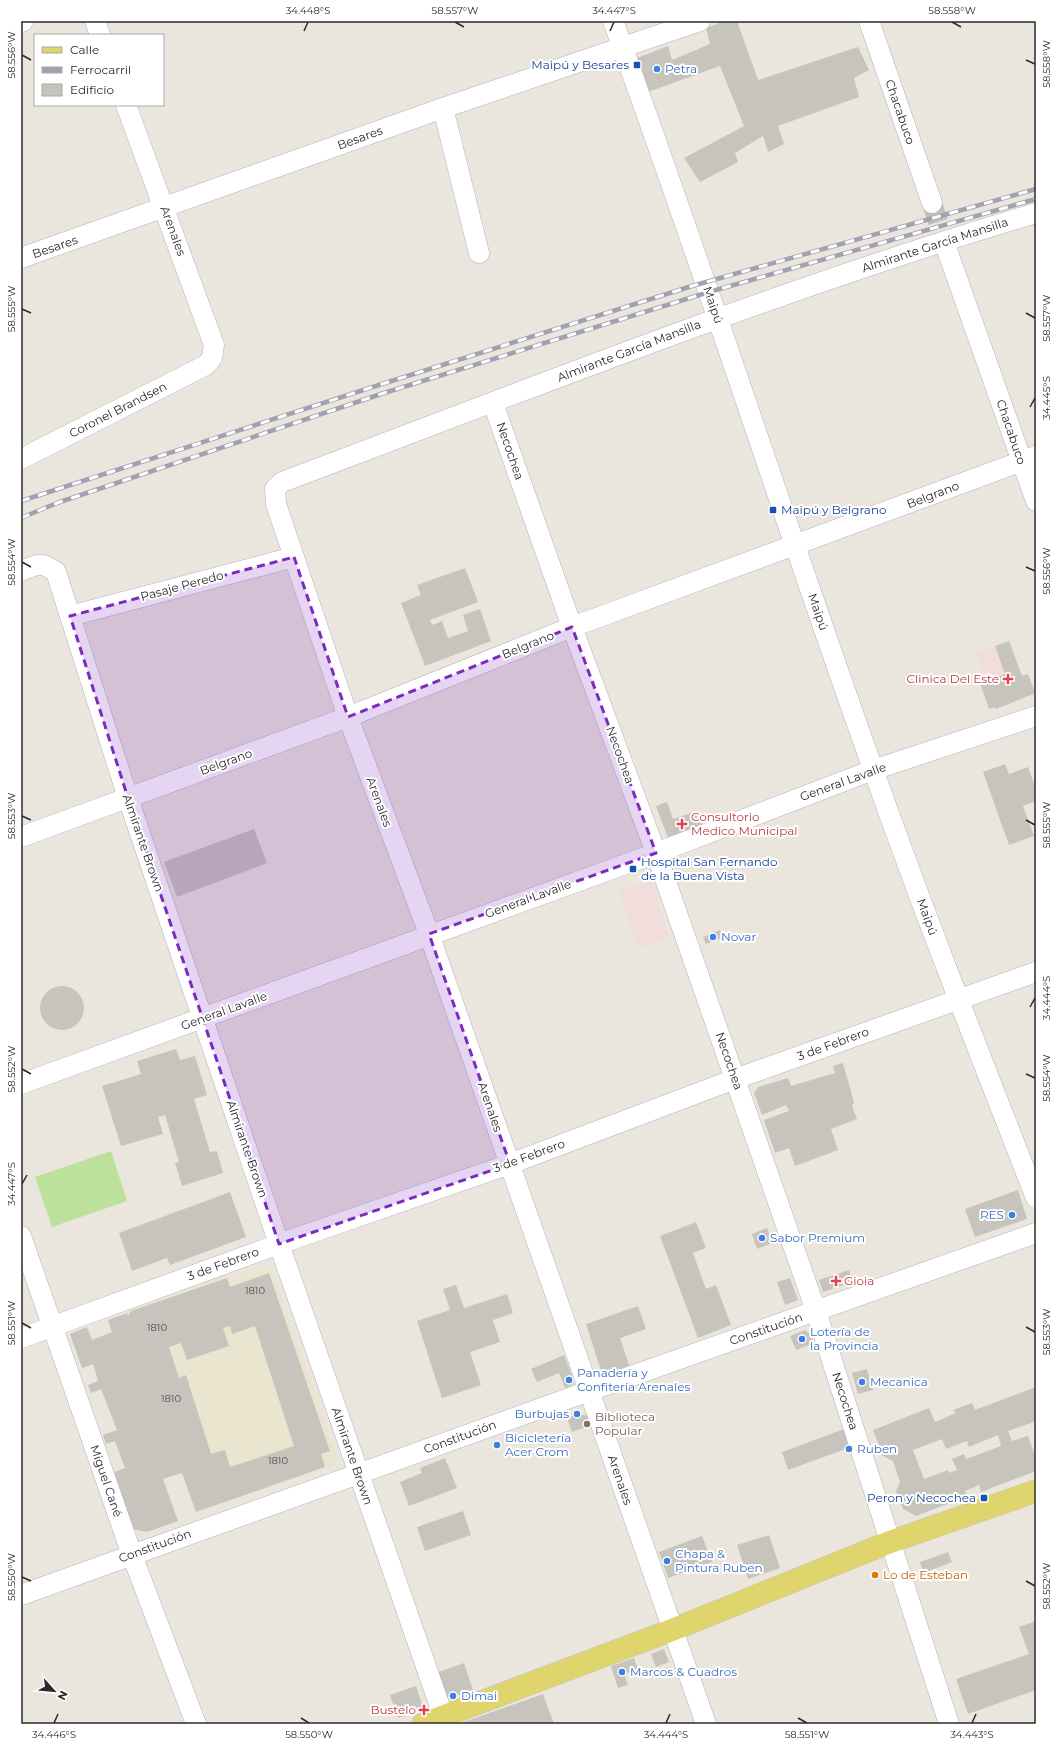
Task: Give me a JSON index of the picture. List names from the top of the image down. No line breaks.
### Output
{"streets":{"street":["Chacabuco","Besares","Arenales","Almirante García Mansilla","Maipú","Coronel Brandsen","Necochea","Belgrano","Pasaje Peredo","General Lavalle","Almirante Brown","3 de Febrero","Constitución","Miguel Cané"]},"crossings":[["Chacabuco","Almirante García Mansilla"],["Chacabuco","Belgrano"],["Besares","Arenales"],["Besares","Maipú"],["Arenales","Almirante García Mansilla"],["Arenales","Coronel Brandsen"],["Arenales","Belgrano"],["Arenales","Pasaje Peredo"],["Arenales","General Lavalle"],["Arenales","3 de Febrero"],["Arenales","Constitución"],["Almirante García Mansilla","Maipú"],["Almirante García Mansilla","Necochea"],["Maipú","Belgrano"],["Maipú","General Lavalle"],["Maipú","3 de Febrero"],["Necochea","Belgrano"],["Necochea","General Lavalle"],["Necochea","3 de Febrero"],["Necochea","Constitución"],["Belgrano","Almirante Brown"],["Pasaje Peredo","Almirante Brown"],["General Lavalle","Almirante Brown"],["Almirante Brown","3 de Febrero"],["Almirante Brown","Constitución"],["3 de Febrero","Miguel Cané"],["Constitución","Miguel Cané"]],"places":{"transit":["Maipú y Besares","Maipú y Belgrano","Hospital San Fernando de la Buena Vista","Peron y Necochea"],"other":["Petra","Novar","RES","Sabor Premium","Lotería de la Provincia","Panadería y Confitería Arenales","Mecanica","Burbujas","Biblioteca Popular","Bicicletería Acer Crom","Ruben","Chapa & Pintura Ruben","Lo de Esteban","Marcos & Cuadros","Dimai"],"health":["Clinica Del Este","Consultorio Medico Municipal","Gioia","Bustelo"]},"house_numbers":["1810","1810","1810","1810"],"legend":["Calle","Ferrocarril","Edificio"],"north":"bottom right","coordinates":["34.448°S","58.557°W","34.447°S","58.558°W","58.556°W","58.555°W","34.445°S","58.554°W","58.553°W","34.444°S","58.552°W","58.551°W","58.550°W","34.446°S","34.443°S"]}
